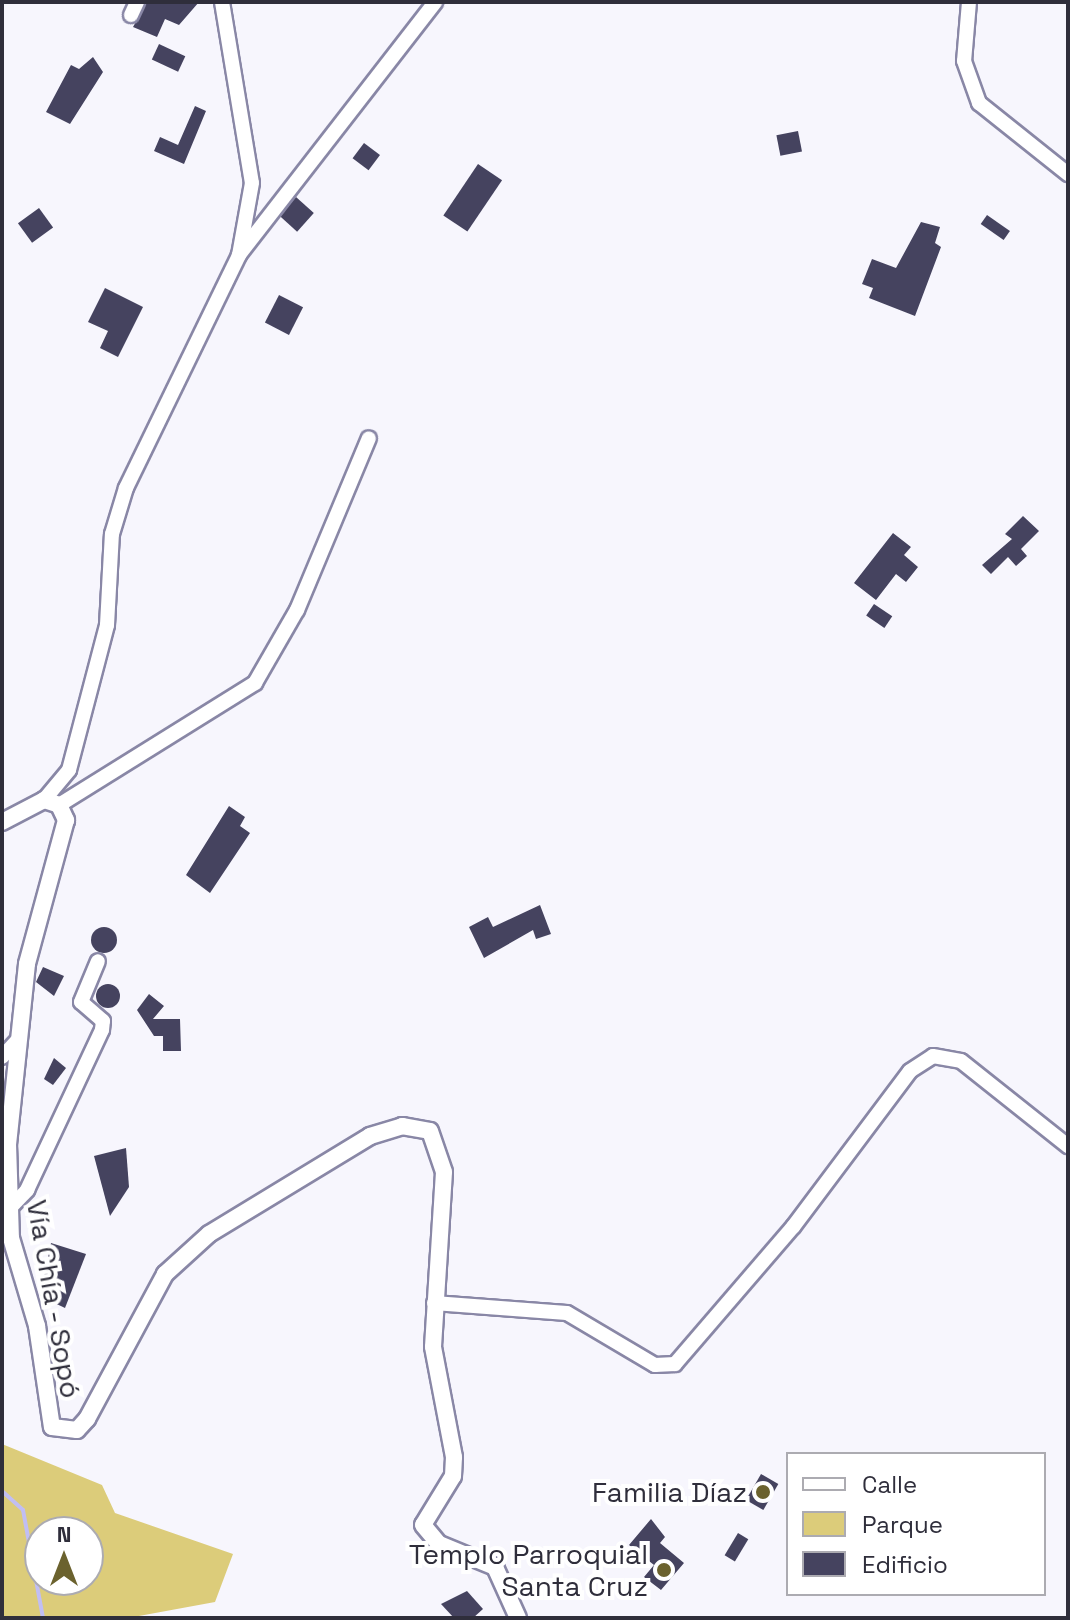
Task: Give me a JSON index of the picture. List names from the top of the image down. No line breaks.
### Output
{"streets":{"street":["Vía Chía - Sopó"]},"places":["Familia Díaz","Templo Parroquial Santa Cruz"],"legend":["Calle","Parque","Edificio"],"north":"top"}
